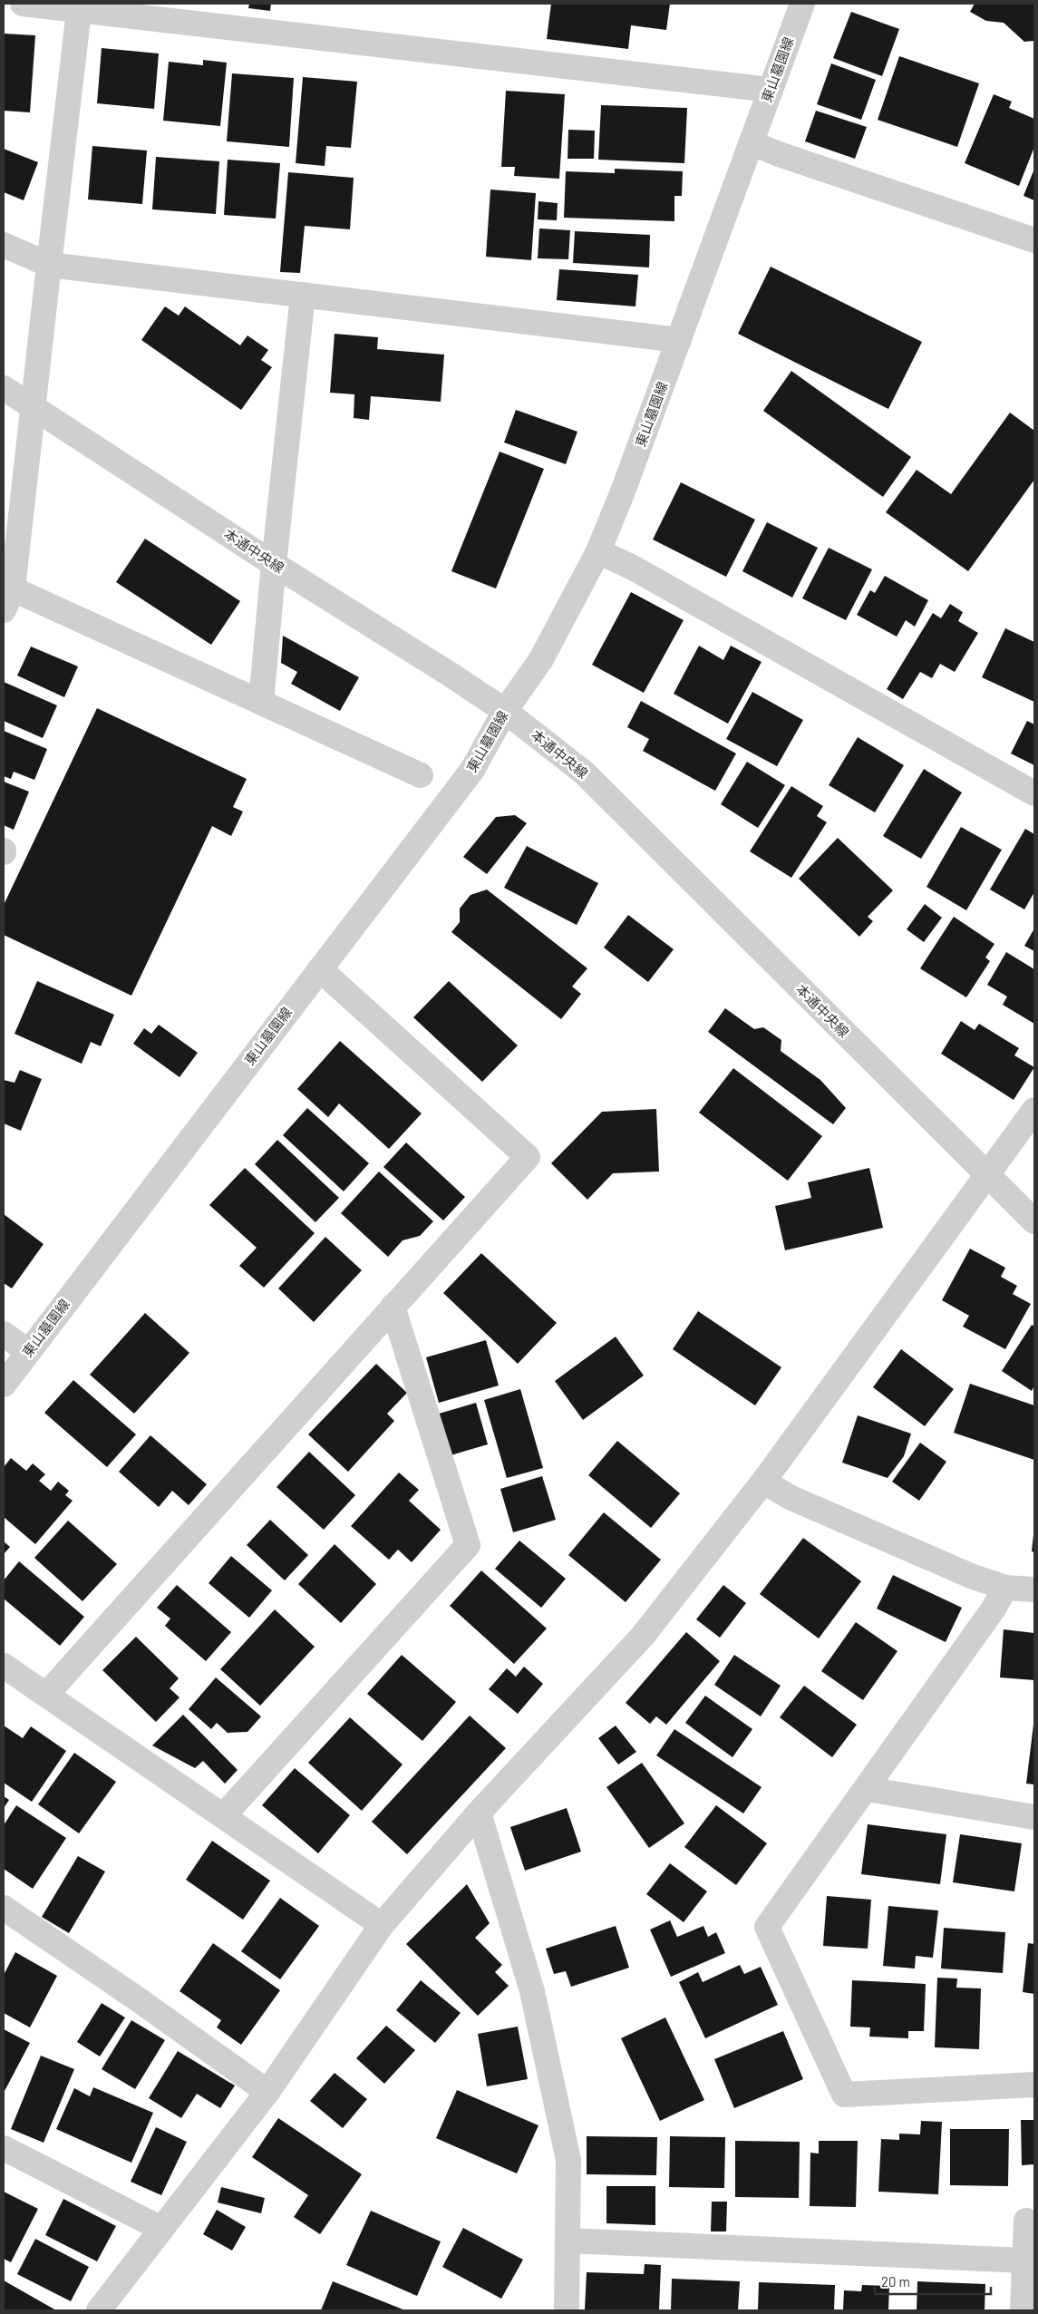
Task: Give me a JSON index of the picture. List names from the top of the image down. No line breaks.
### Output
{"streets":{"street":["東山墓園線","本通中央線"]},"crossings":[["東山墓園線","本通中央線"]],"scale_bar":"20 m"}
